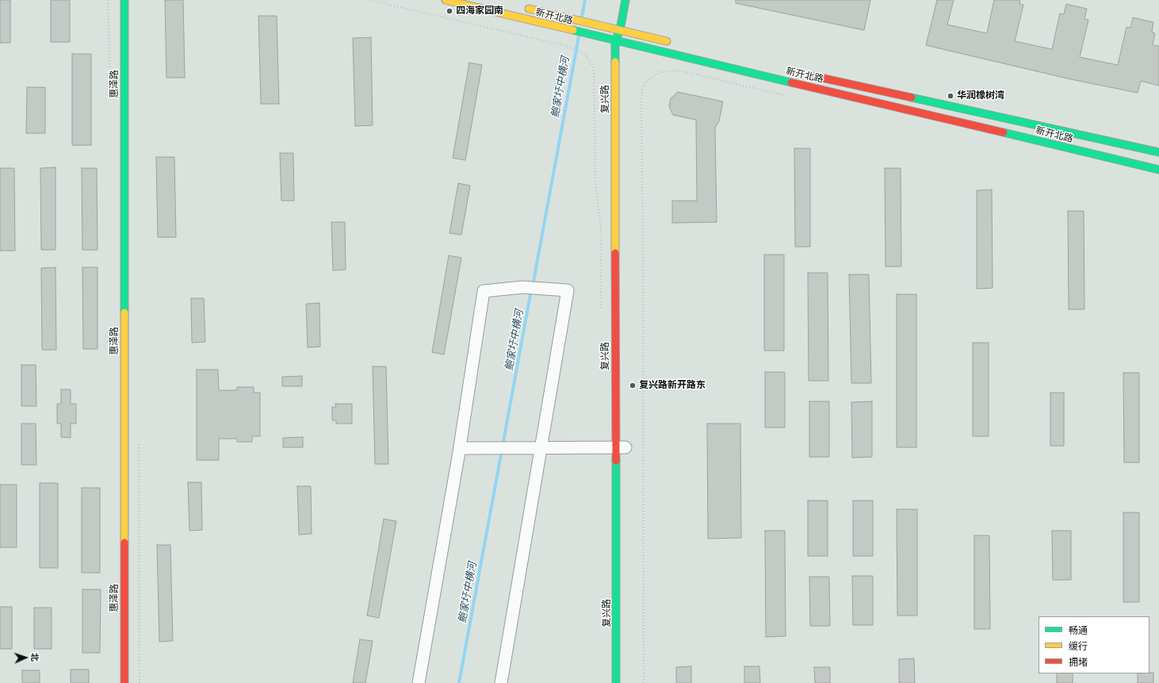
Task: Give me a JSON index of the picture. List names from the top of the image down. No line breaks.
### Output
{"streets":{"street":["新开北路","惠泽路","复兴路"]},"crossings":[["新开北路","复兴路"]],"water":["鲍家圩中横河"],"places":["四海家园南","华润橡树湾","复兴路新开路东"],"legend":["畅通","缓行","拥堵"],"north":"right"}
